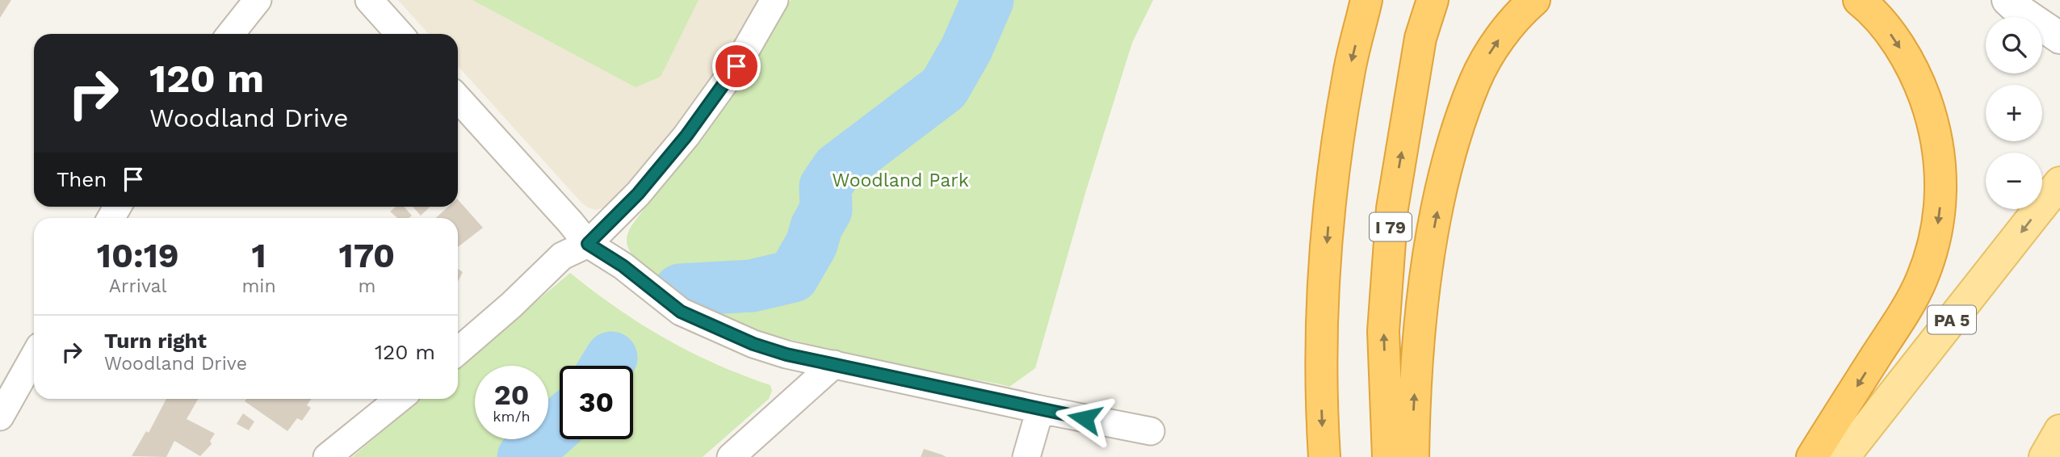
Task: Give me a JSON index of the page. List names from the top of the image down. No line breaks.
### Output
{"streets":{"highway":["I 79"],"main road":["PA 5"]},"parks":["Woodland Park"],"page":{"map_buttons":["+","−"],"turn":["120 m","Woodland Drive"],"then":"Then","eta":["10:19","Arrival","1","min","170","m"],"list":[{"name":"Turn right","note":"Woodland Drive","value":"120 m"}],"speed":"20 km/h","limit":"30"}}
